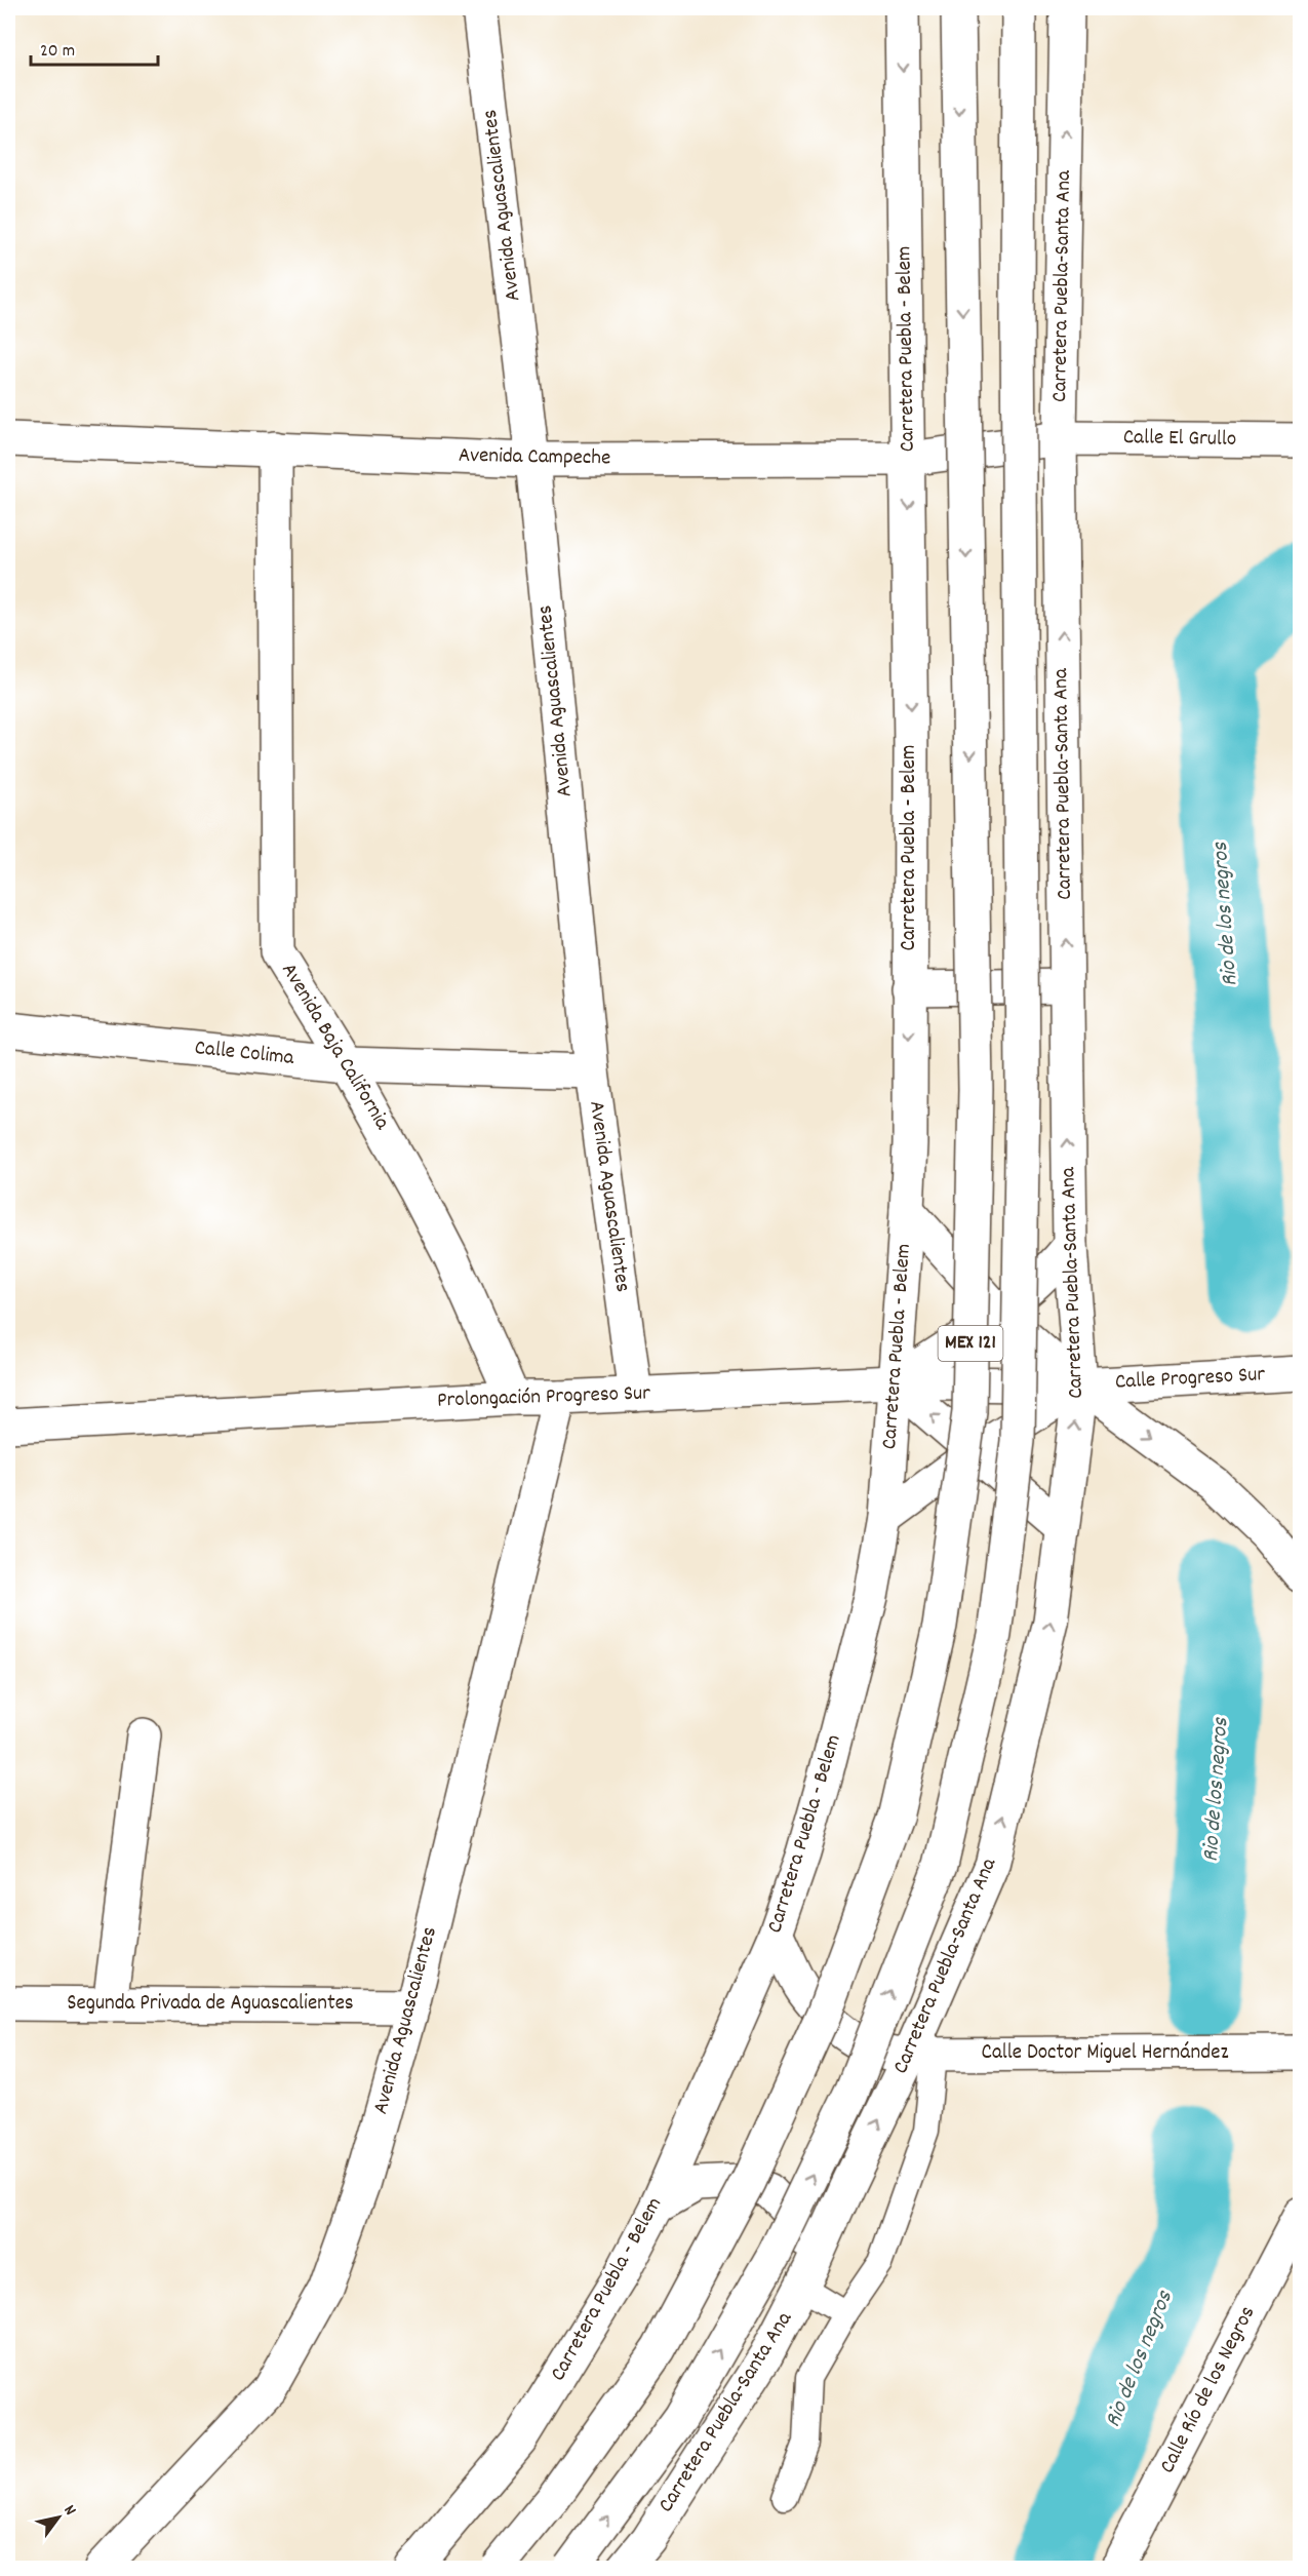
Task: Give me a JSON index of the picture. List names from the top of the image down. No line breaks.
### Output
{"streets":{"street":["Avenida Aguascalientes","Carretera Puebla-Santa Ana","Carretera Puebla - Belem","Calle El Grullo","Avenida Campeche","Avenida Baja California","Calle Colima","MEX 121","Calle Progreso Sur","Prolongación Progreso Sur","Segunda Privada de Aguascalientes","Calle Doctor Miguel Hernández","Calle Río de los Negros"]},"crossings":[["Avenida Aguascalientes","Avenida Campeche"],["Avenida Aguascalientes","Calle Colima"],["Avenida Aguascalientes","Prolongación Progreso Sur"],["Avenida Aguascalientes","Segunda Privada de Aguascalientes"],["Carretera Puebla-Santa Ana","Calle El Grullo"],["Carretera Puebla-Santa Ana","Avenida Campeche"],["Carretera Puebla-Santa Ana","Calle Progreso Sur"],["Carretera Puebla-Santa Ana","Prolongación Progreso Sur"],["Carretera Puebla-Santa Ana","Calle Doctor Miguel Hernández"],["Carretera Puebla - Belem","Avenida Campeche"],["Carretera Puebla - Belem","Prolongación Progreso Sur"],["Carretera Puebla - Belem","Calle Doctor Miguel Hernández"],["Calle El Grullo","Avenida Campeche"],["Avenida Campeche","Avenida Baja California"],["Avenida Baja California","Calle Colima"],["Avenida Baja California","Prolongación Progreso Sur"],["Calle Progreso Sur","Prolongación Progreso Sur"]],"water":["Rio de los negros"],"scale_bar":"20 m","north":"top right"}
